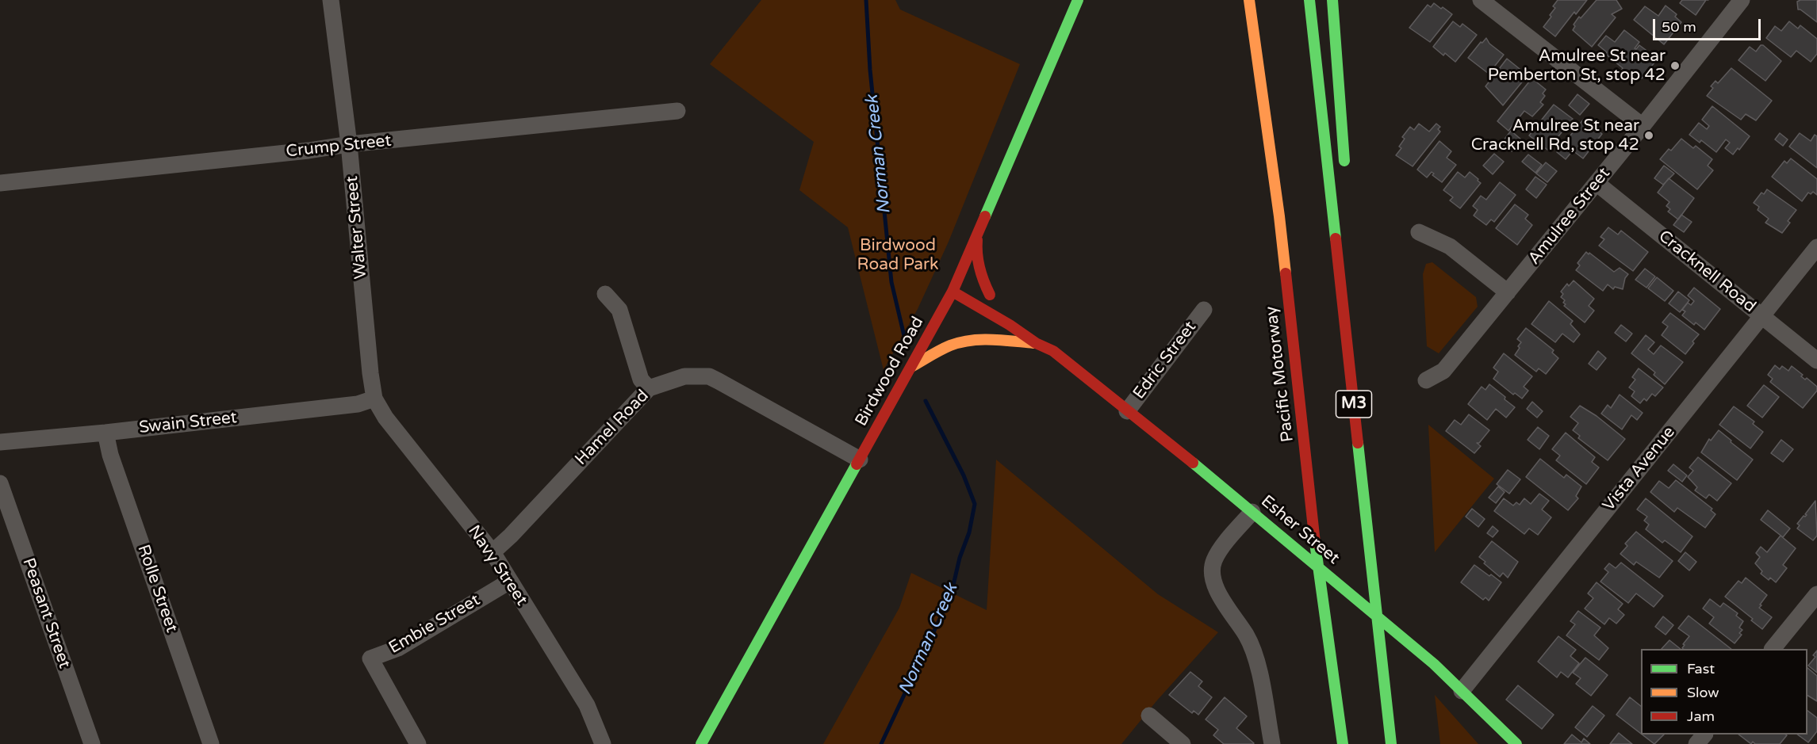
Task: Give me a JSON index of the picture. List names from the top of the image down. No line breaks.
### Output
{"streets":{"main road":["Birdwood Road","Pacific Motorway","M3","Esher Street"],"street":["Crump Street","Amulree Street","Walter Street","Cracknell Road","Edric Street","Swain Street","Hamel Road","Vista Avenue","Navy Street","Rolle Street","Peasant Street","Embie Street"]},"crossings":[["Crump Street","Walter Street"],["Amulree Street","Cracknell Road"],["Walter Street","Swain Street"],["Walter Street","Navy Street"],["Cracknell Road","Vista Avenue"],["Edric Street","Esher Street"],["Birdwood Road","Hamel Road"],["Birdwood Road","Esher Street"],["Swain Street","Navy Street"],["Swain Street","Rolle Street"],["Hamel Road","Navy Street"],["Vista Avenue","Esher Street"],["Navy Street","Embie Street"]],"water":["Norman Creek"],"parks":["Birdwood Road Park"],"places":["Amulree St near Pemberton St, stop 42","Amulree St near Cracknell Rd, stop 42"],"legend":["Fast","Slow","Jam"],"scale_bar":"50 m"}
